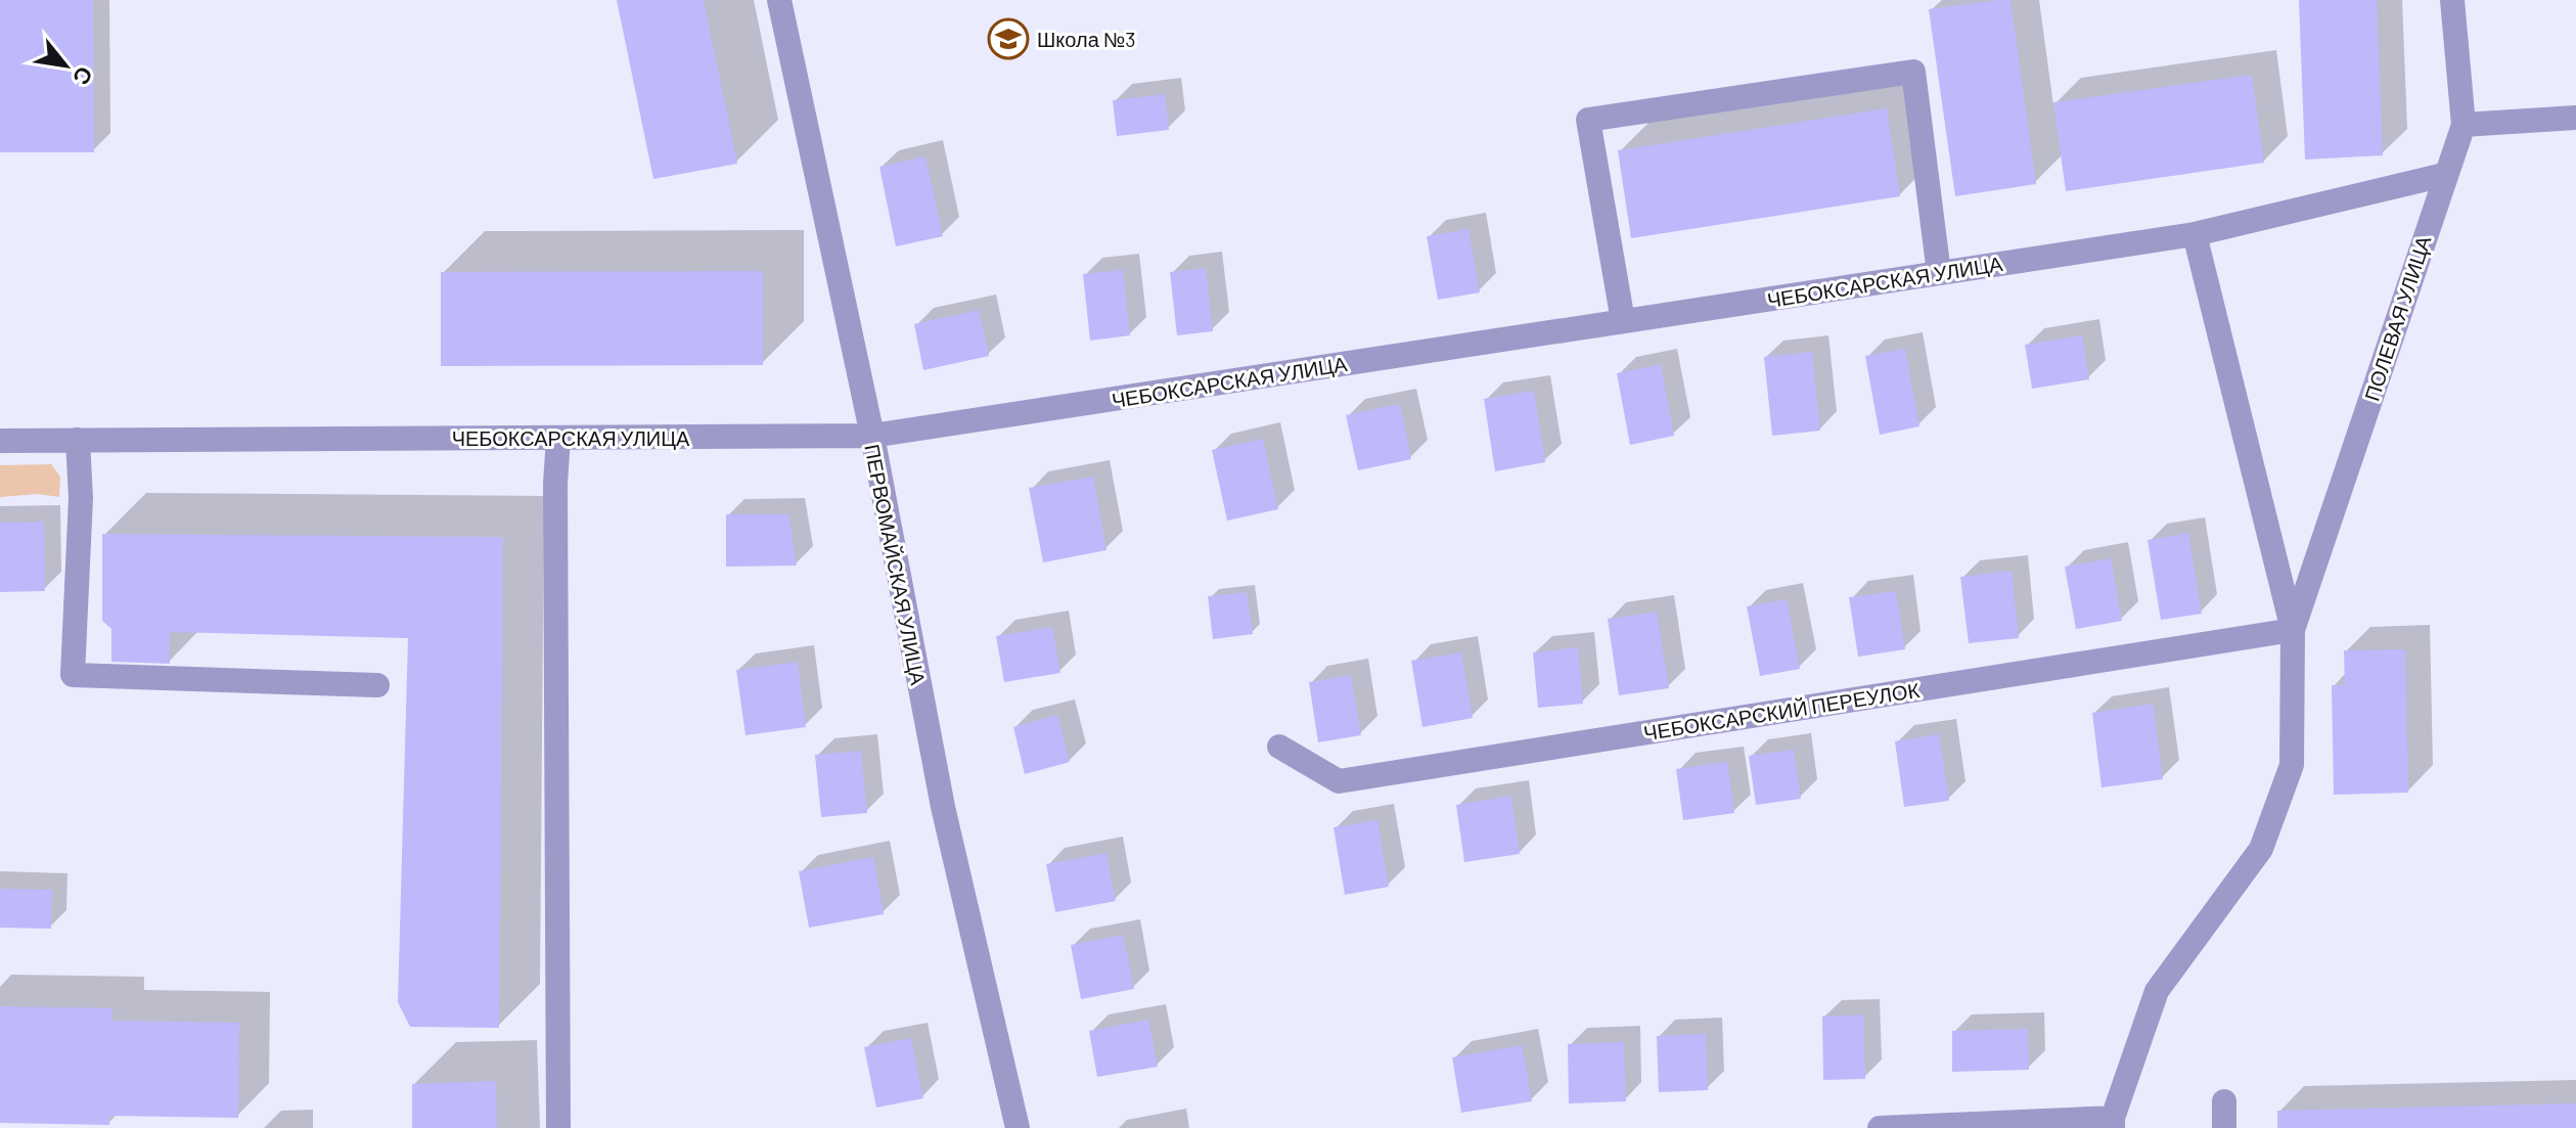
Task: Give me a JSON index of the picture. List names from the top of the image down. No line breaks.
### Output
{"streets":{"street":["ЧЕБОКСАРСКАЯ УЛИЦА","ПОЛЕВАЯ УЛИЦА","ПЕРВОМАЙСКАЯ УЛИЦА","ЧЕБОКСАРСКИЙ ПЕРЕУЛОК"]},"crossings":[["ЧЕБОКСАРСКАЯ УЛИЦА","ПОЛЕВАЯ УЛИЦА"],["ЧЕБОКСАРСКАЯ УЛИЦА","ПЕРВОМАЙСКАЯ УЛИЦА"],["ПОЛЕВАЯ УЛИЦА","ЧЕБОКСАРСКИЙ ПЕРЕУЛОК"]],"places":{"school or university":["Школа №3"]},"north":"bottom right"}
